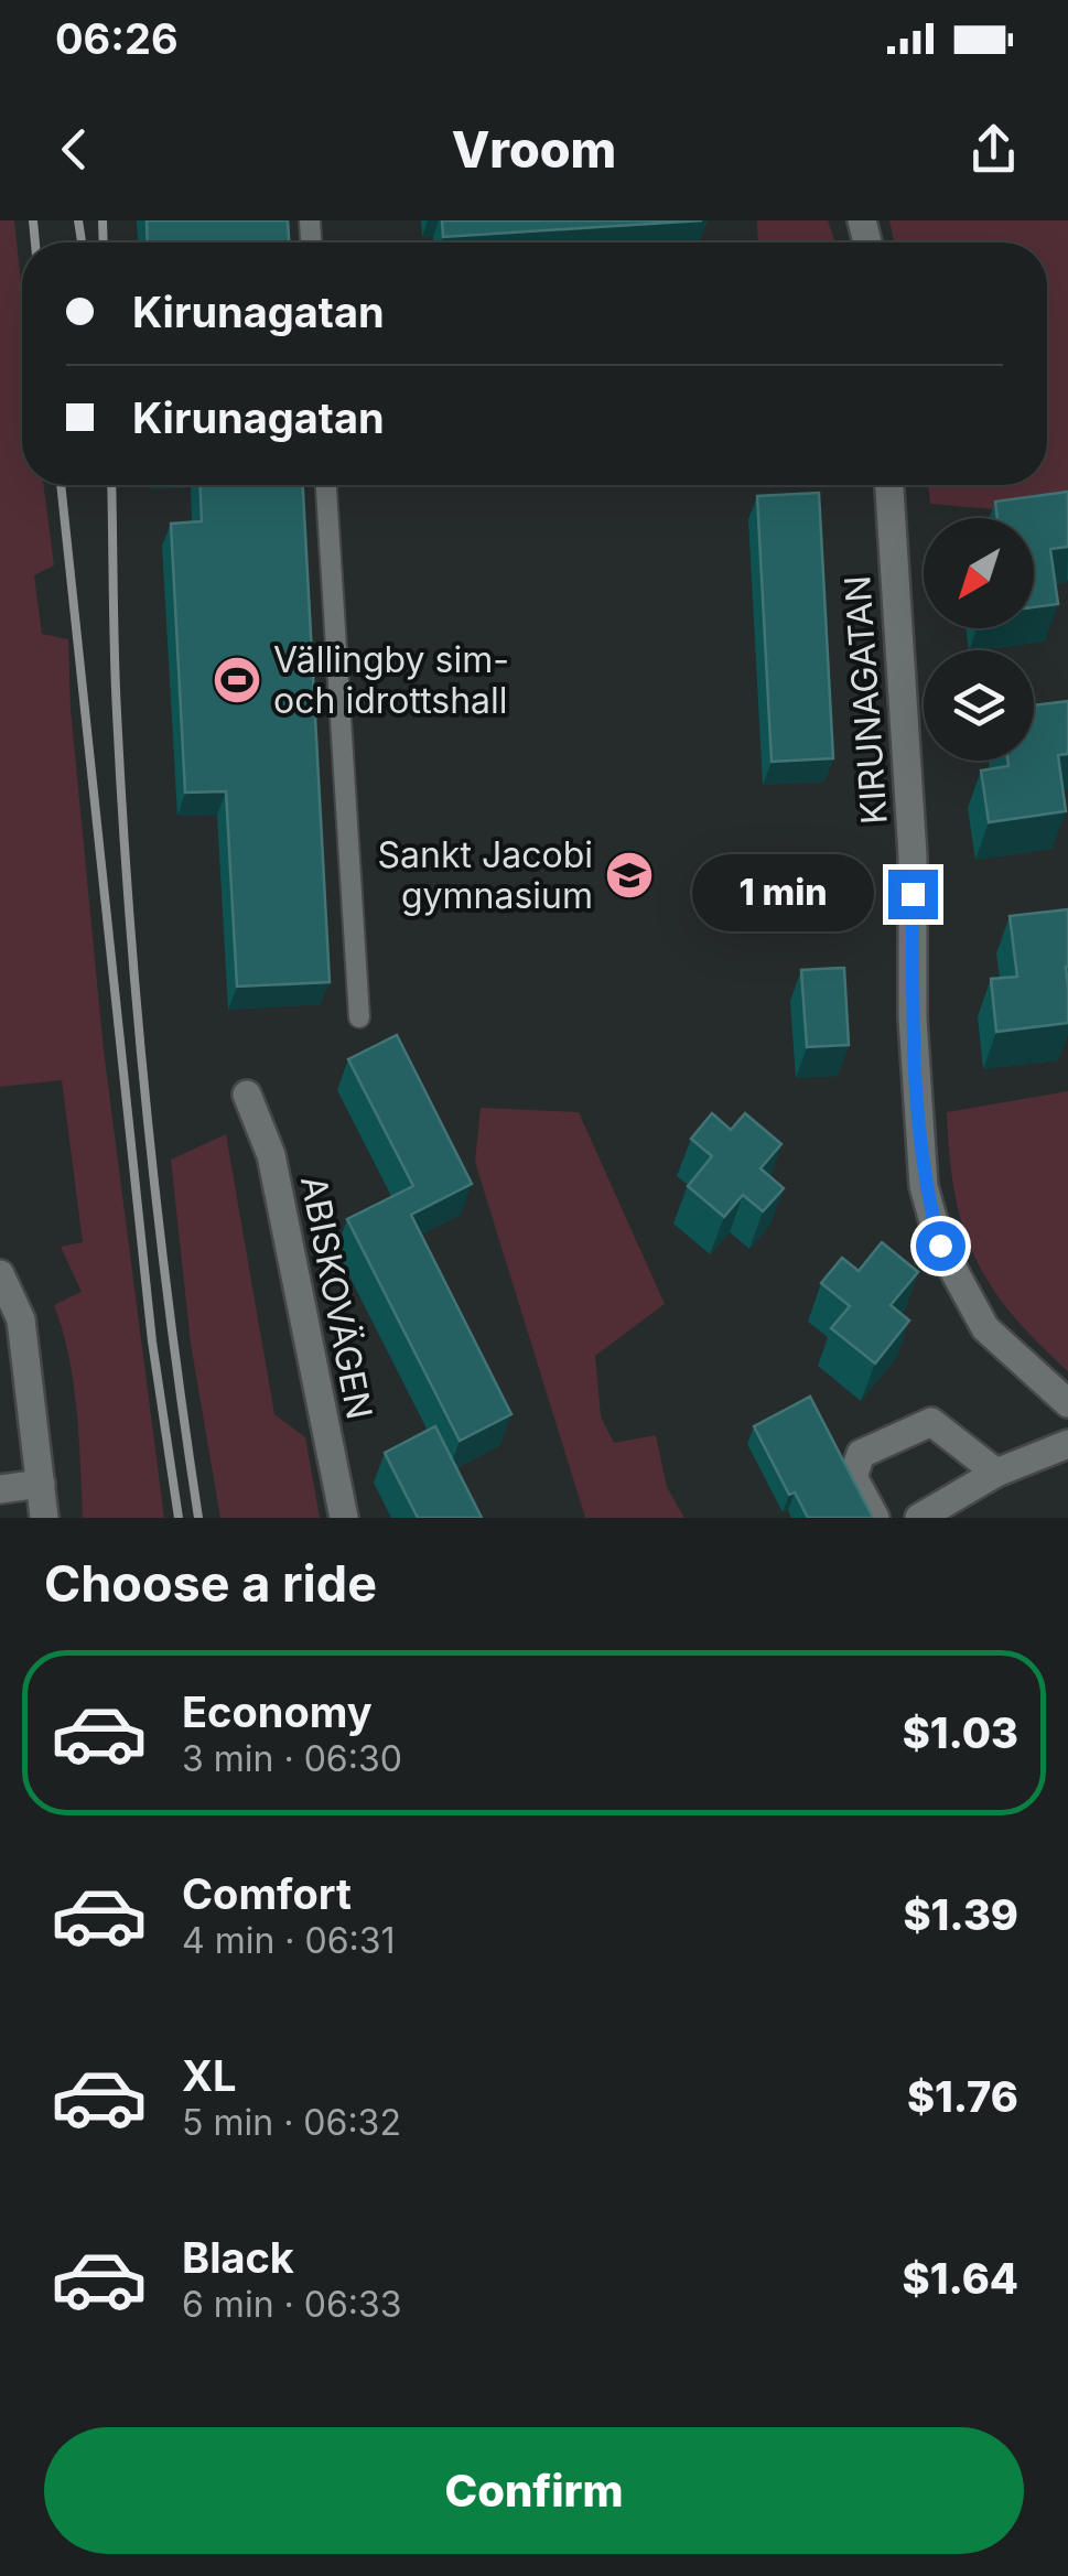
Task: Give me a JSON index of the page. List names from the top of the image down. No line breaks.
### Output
{"streets":{"street":["KIRUNAGATAN","ABISKOVÄGEN"]},"places":{"sports":["Vällingby sim- och idrottshall"],"school or university":["Sankt Jacobi gymnasium"]},"north":"bottom left","page":{"status":"06:26","header":"Vroom","banner":["Kirunagatan","Kirunagatan"],"bubble":"1 min","heading":"Choose a ride","list":[{"name":"Economy","note":"3 min · 06:30","value":"$1.03"},{"name":"Comfort","note":"4 min · 06:31","value":"$1.39"},{"name":"XL","note":"5 min · 06:32","value":"$1.76"},{"name":"Black","note":"6 min · 06:33","value":"$1.64"}],"buttons":"Confirm"}}
